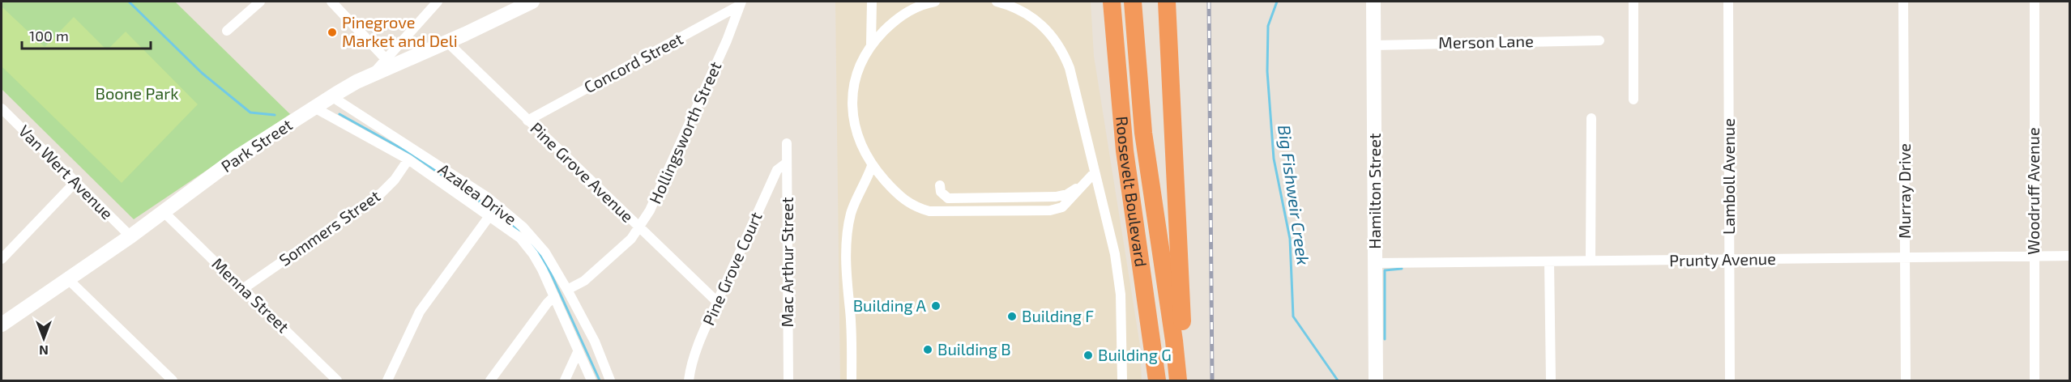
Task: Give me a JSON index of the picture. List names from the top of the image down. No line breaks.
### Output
{"streets":{"highway":["Roosevelt Boulevard"],"street":["Merson Lane","Concord Street","Hollingsworth Street","Park Street","Van Wert Avenue","Pine Grove Avenue","Lamboll Avenue","Hamilton Street","Murray Drive","Woodruff Avenue","Azalea Drive","Sommers Street","Prunty Avenue","Mac Arthur Street","Pine Grove Court","Menna Street"]},"crossings":[["Merson Lane","Hamilton Street"],["Concord Street","Hollingsworth Street"],["Concord Street","Pine Grove Avenue"],["Hollingsworth Street","Pine Grove Avenue"],["Hollingsworth Street","Azalea Drive"],["Park Street","Van Wert Avenue"],["Park Street","Pine Grove Avenue"],["Park Street","Azalea Drive"],["Park Street","Menna Street"],["Pine Grove Avenue","Pine Grove Court"],["Lamboll Avenue","Prunty Avenue"],["Hamilton Street","Prunty Avenue"],["Murray Drive","Prunty Avenue"],["Woodruff Avenue","Prunty Avenue"],["Azalea Drive","Sommers Street"],["Sommers Street","Menna Street"],["Mac Arthur Street","Pine Grove Court"]],"water":["Big Fishweir Creek"],"parks":["Boone Park"],"places":["Pinegrove Market and Deli","Building A","Building F","Building B","Building G"],"scale_bar":"100 m","north":"bottom"}
